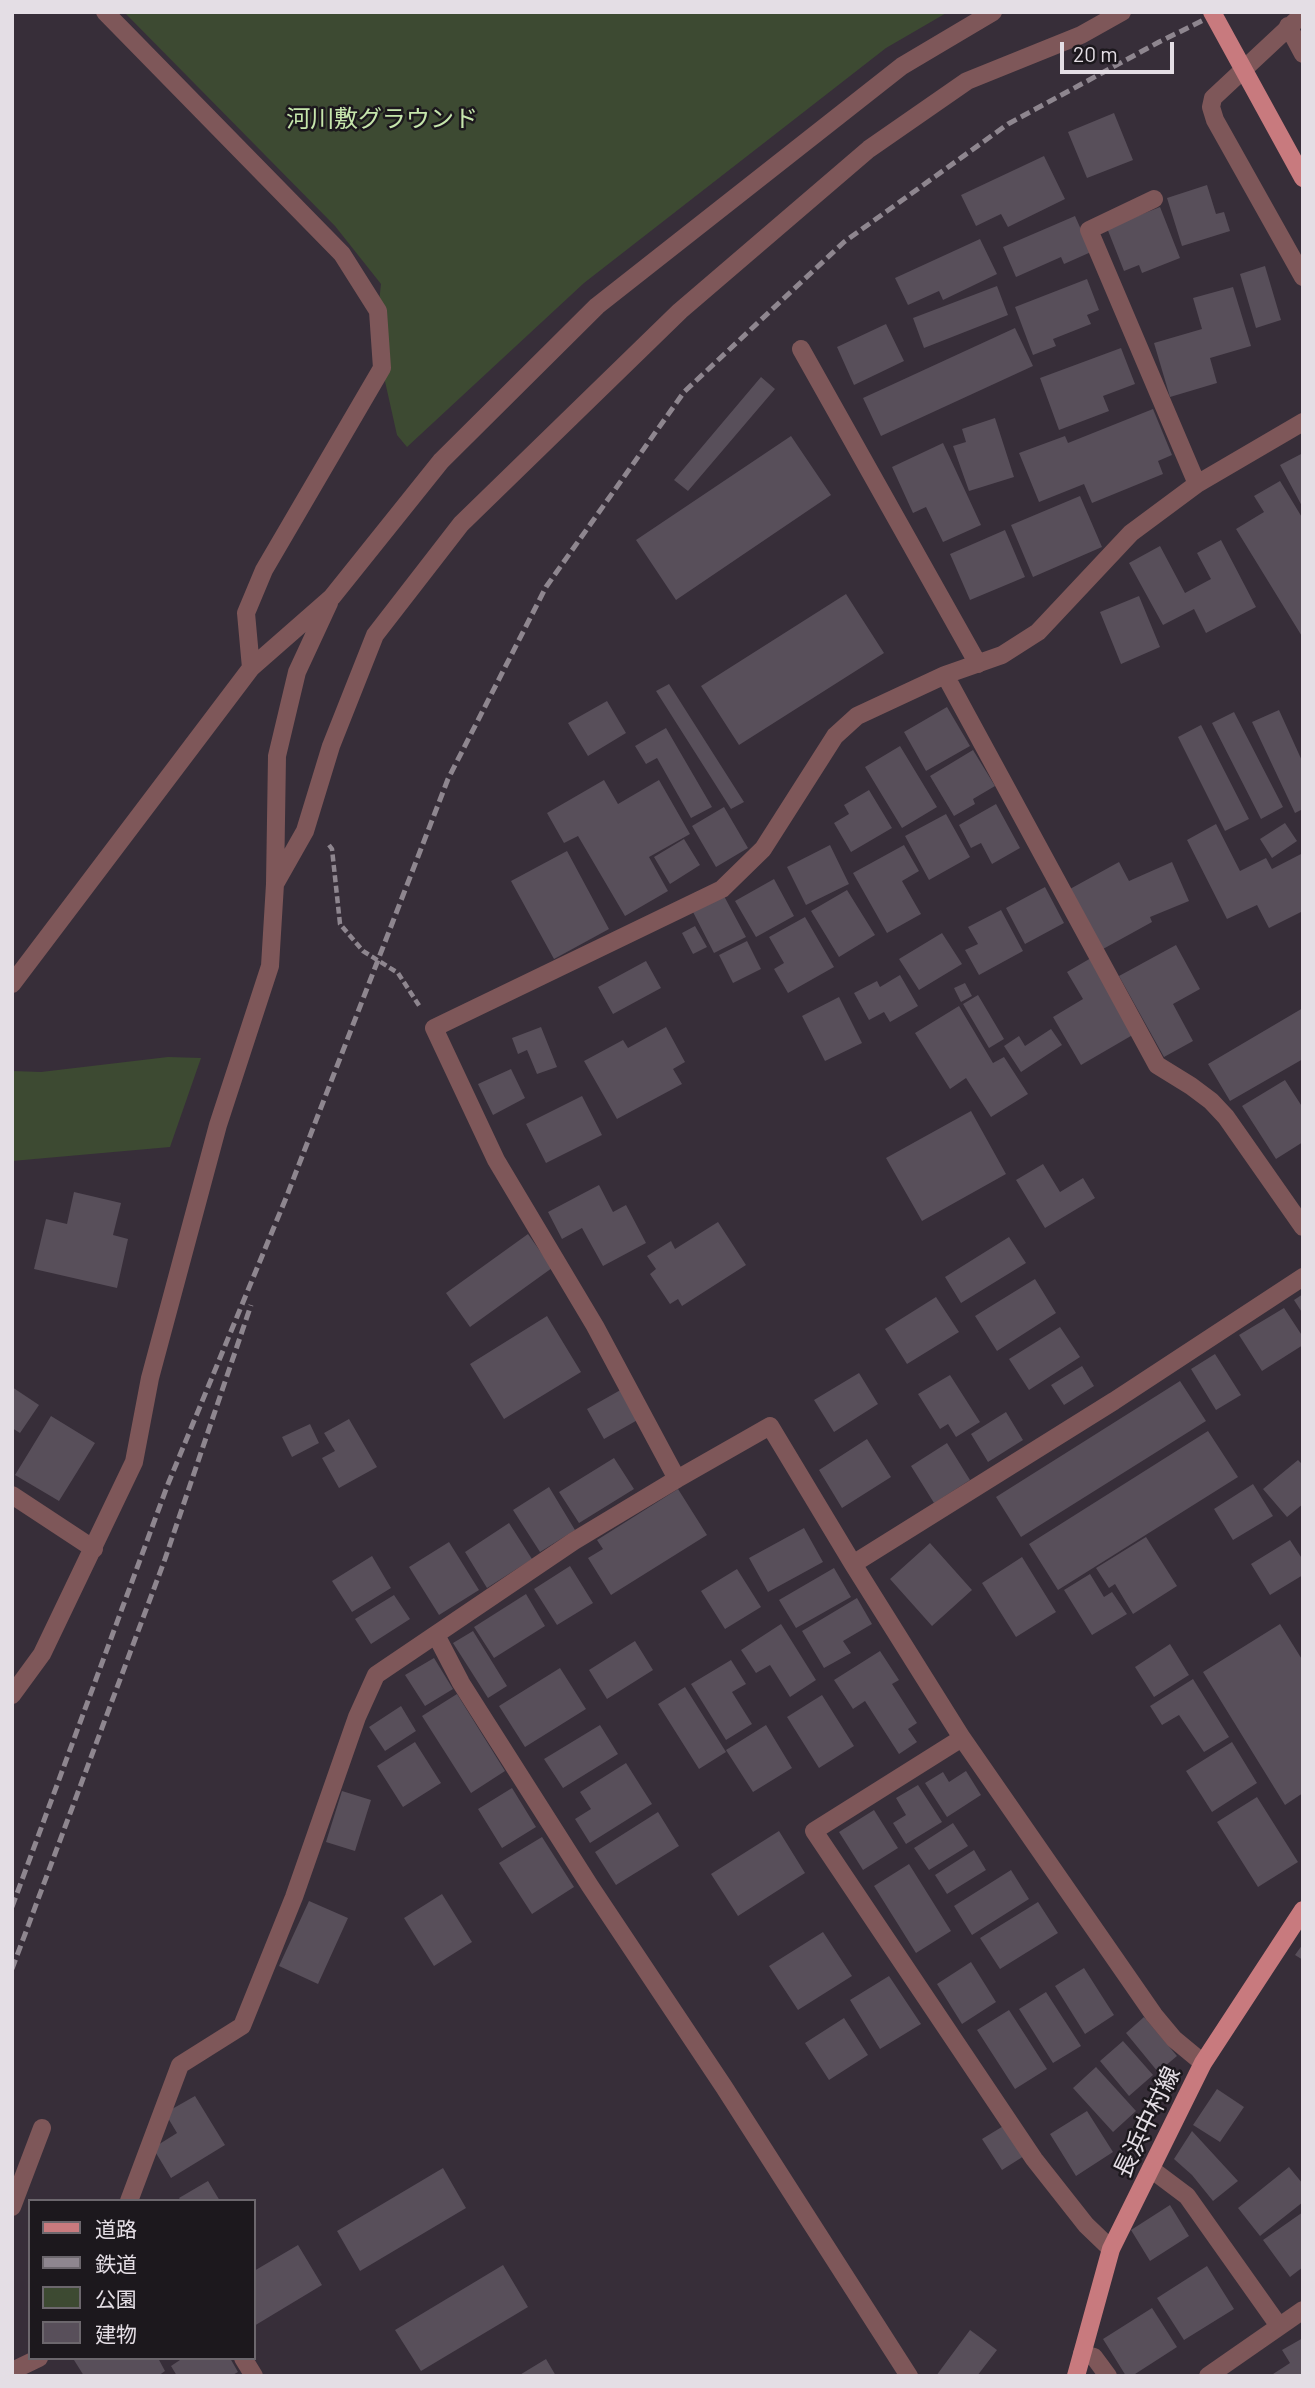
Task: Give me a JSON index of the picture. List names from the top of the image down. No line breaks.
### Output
{"streets":{"main road":["長浜中村線"]},"parks":["河川敷グラウンド"],"legend":["道路","鉄道","公園","建物"],"scale_bar":"20 m"}
